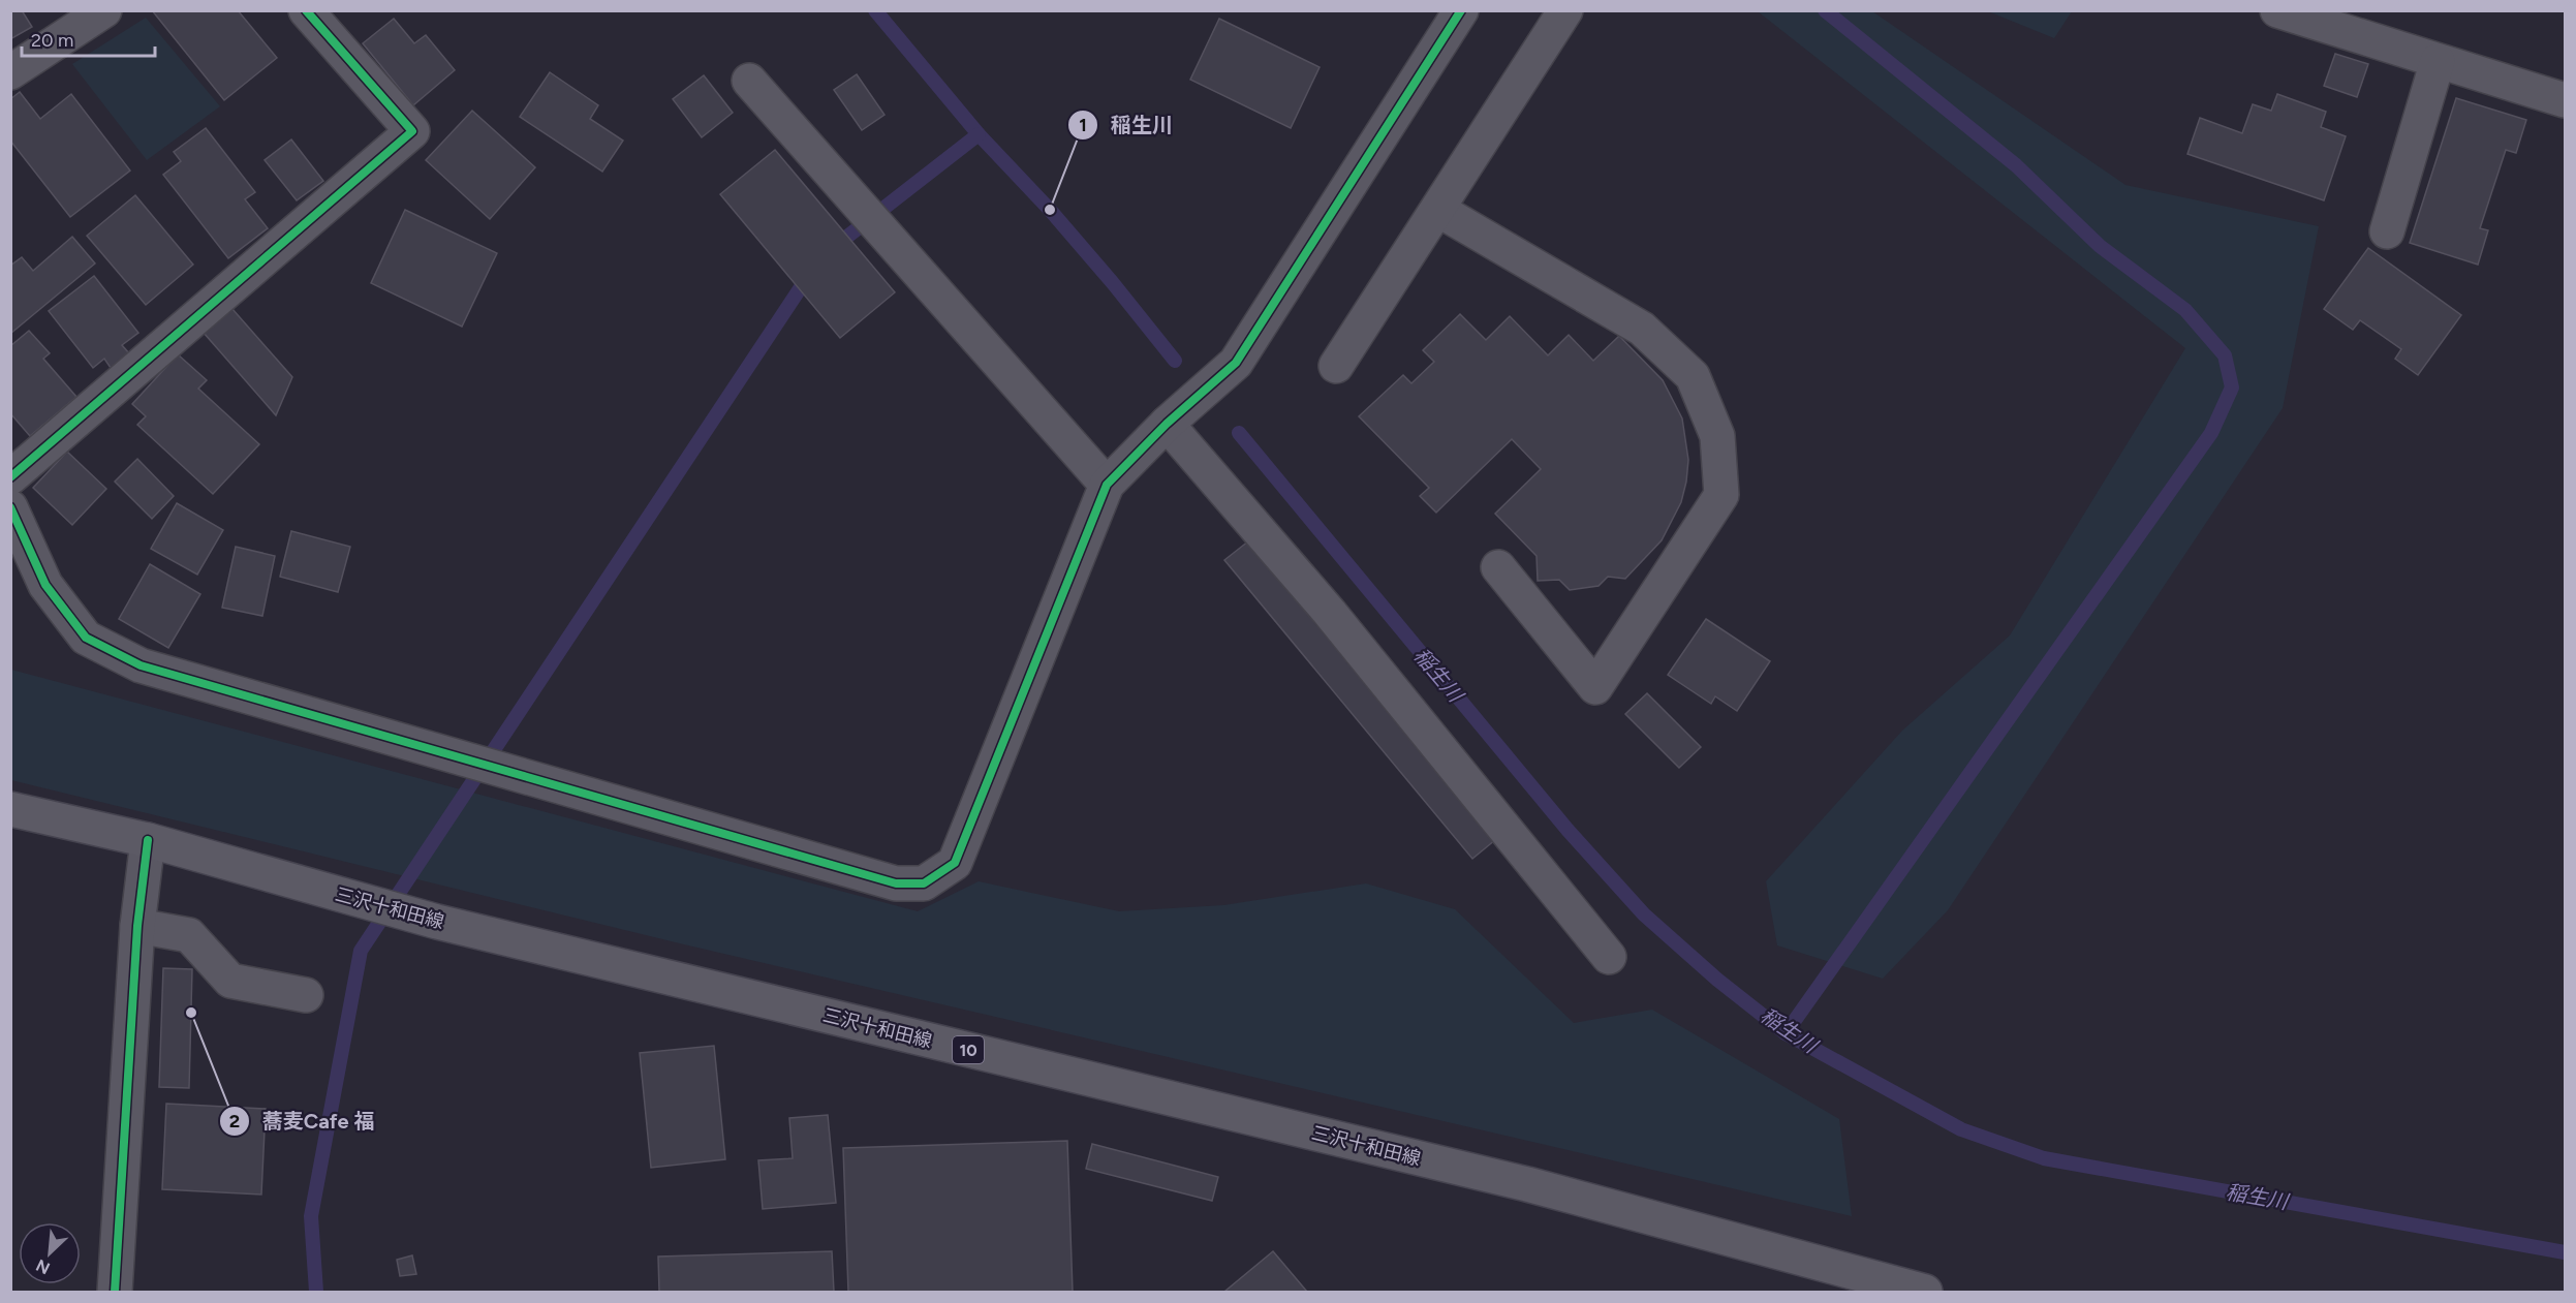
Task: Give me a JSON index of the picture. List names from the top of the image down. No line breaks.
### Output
{"streets":{"main road":["三沢十和田線","10"]},"water":["稲生川"],"places":["稲生川","蕎麦Cafe 福"],"scale_bar":"20 m","north":"bottom left"}
